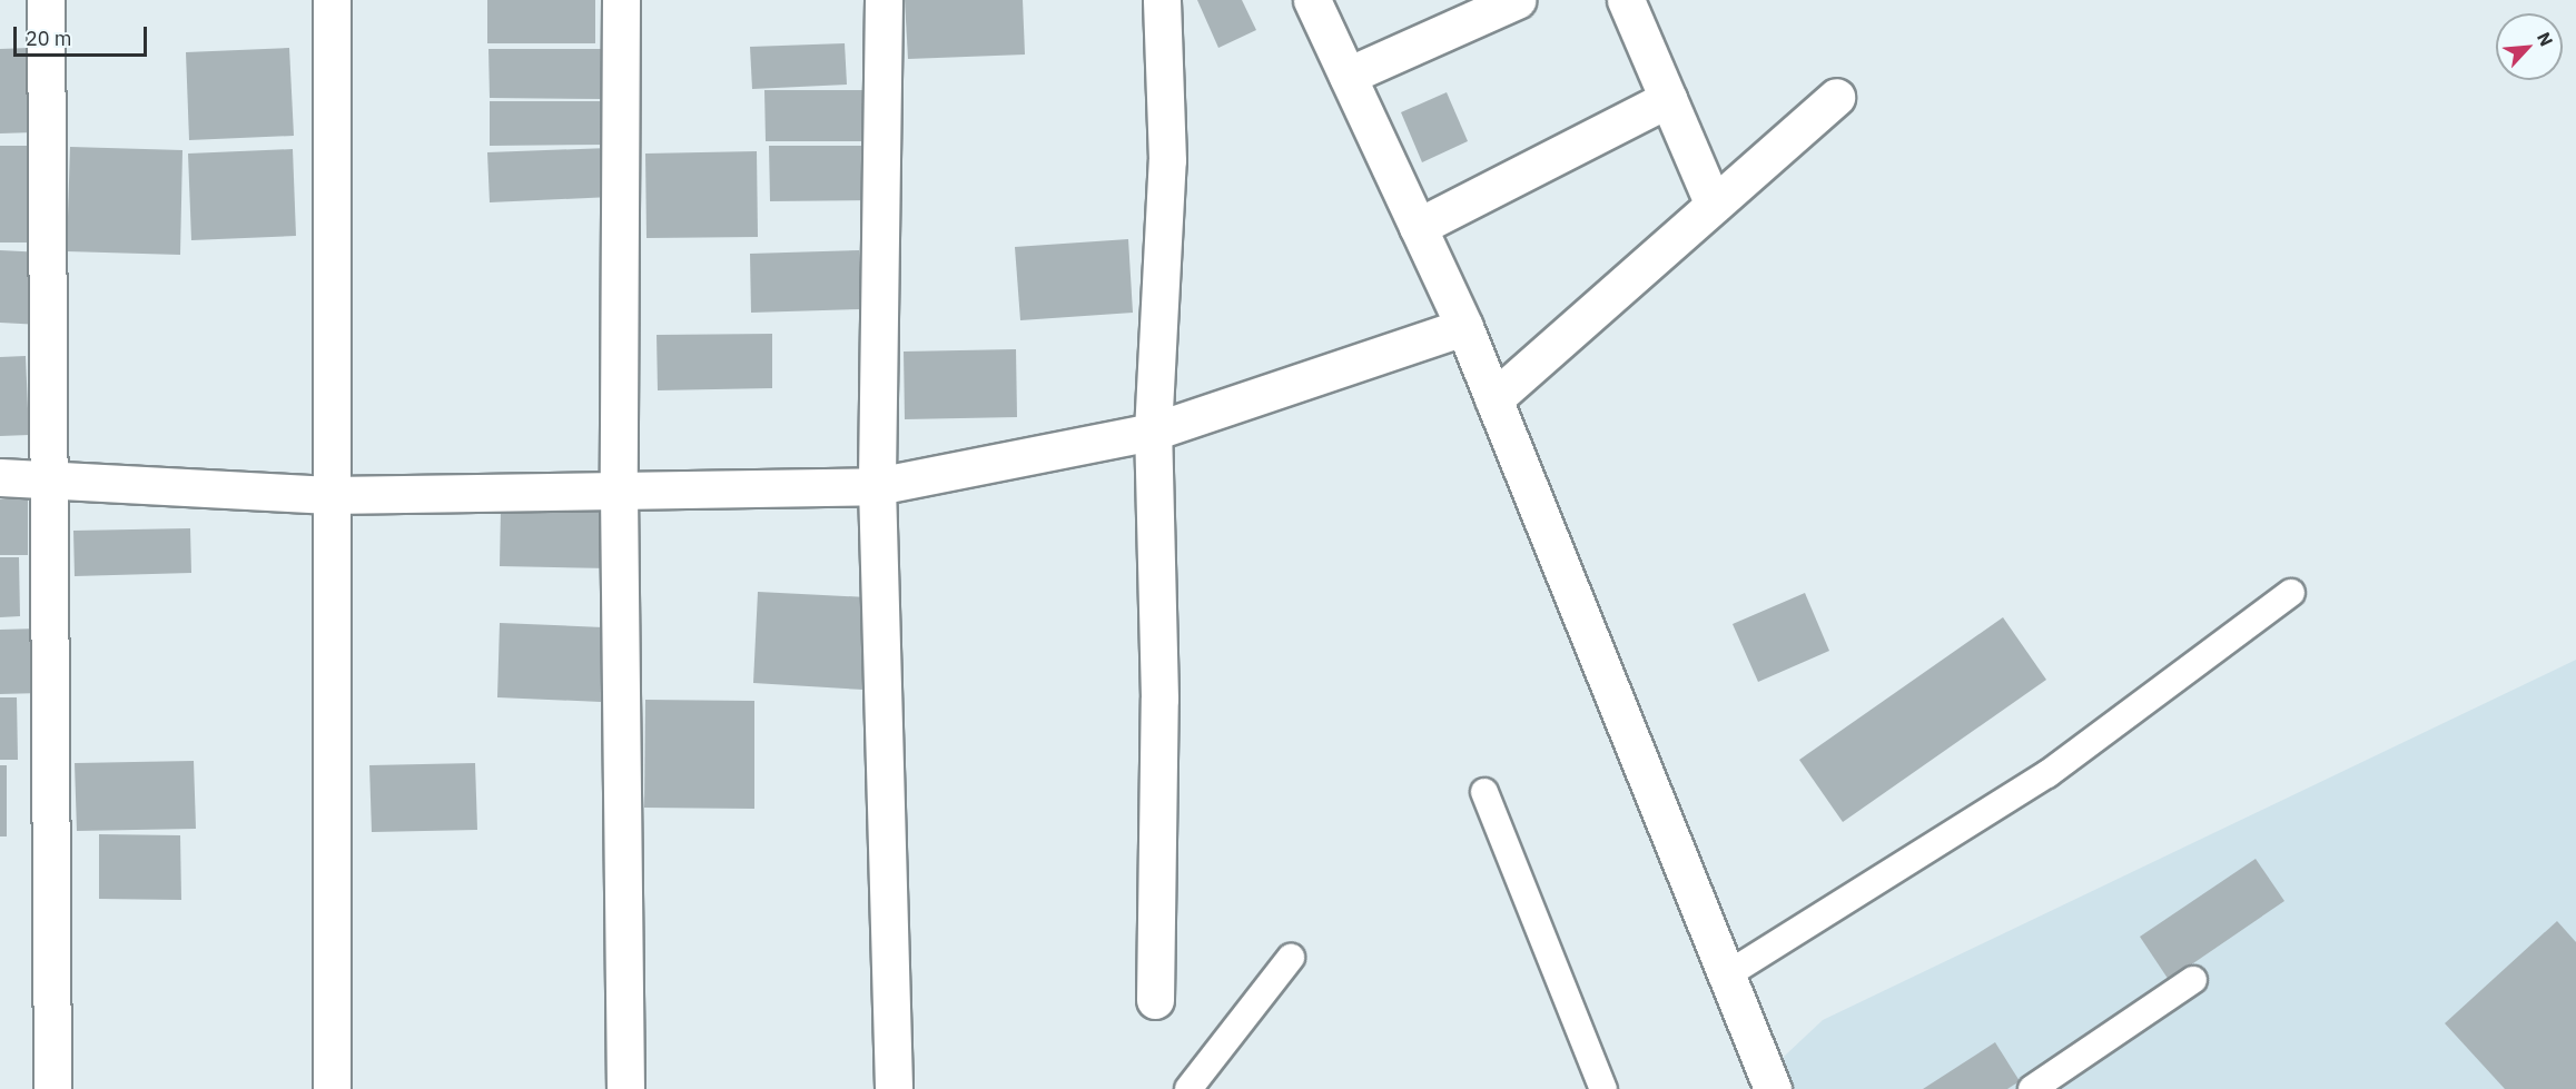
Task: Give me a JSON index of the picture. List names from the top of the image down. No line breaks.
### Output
{"scale_bar":"20 m","north":"top right"}
